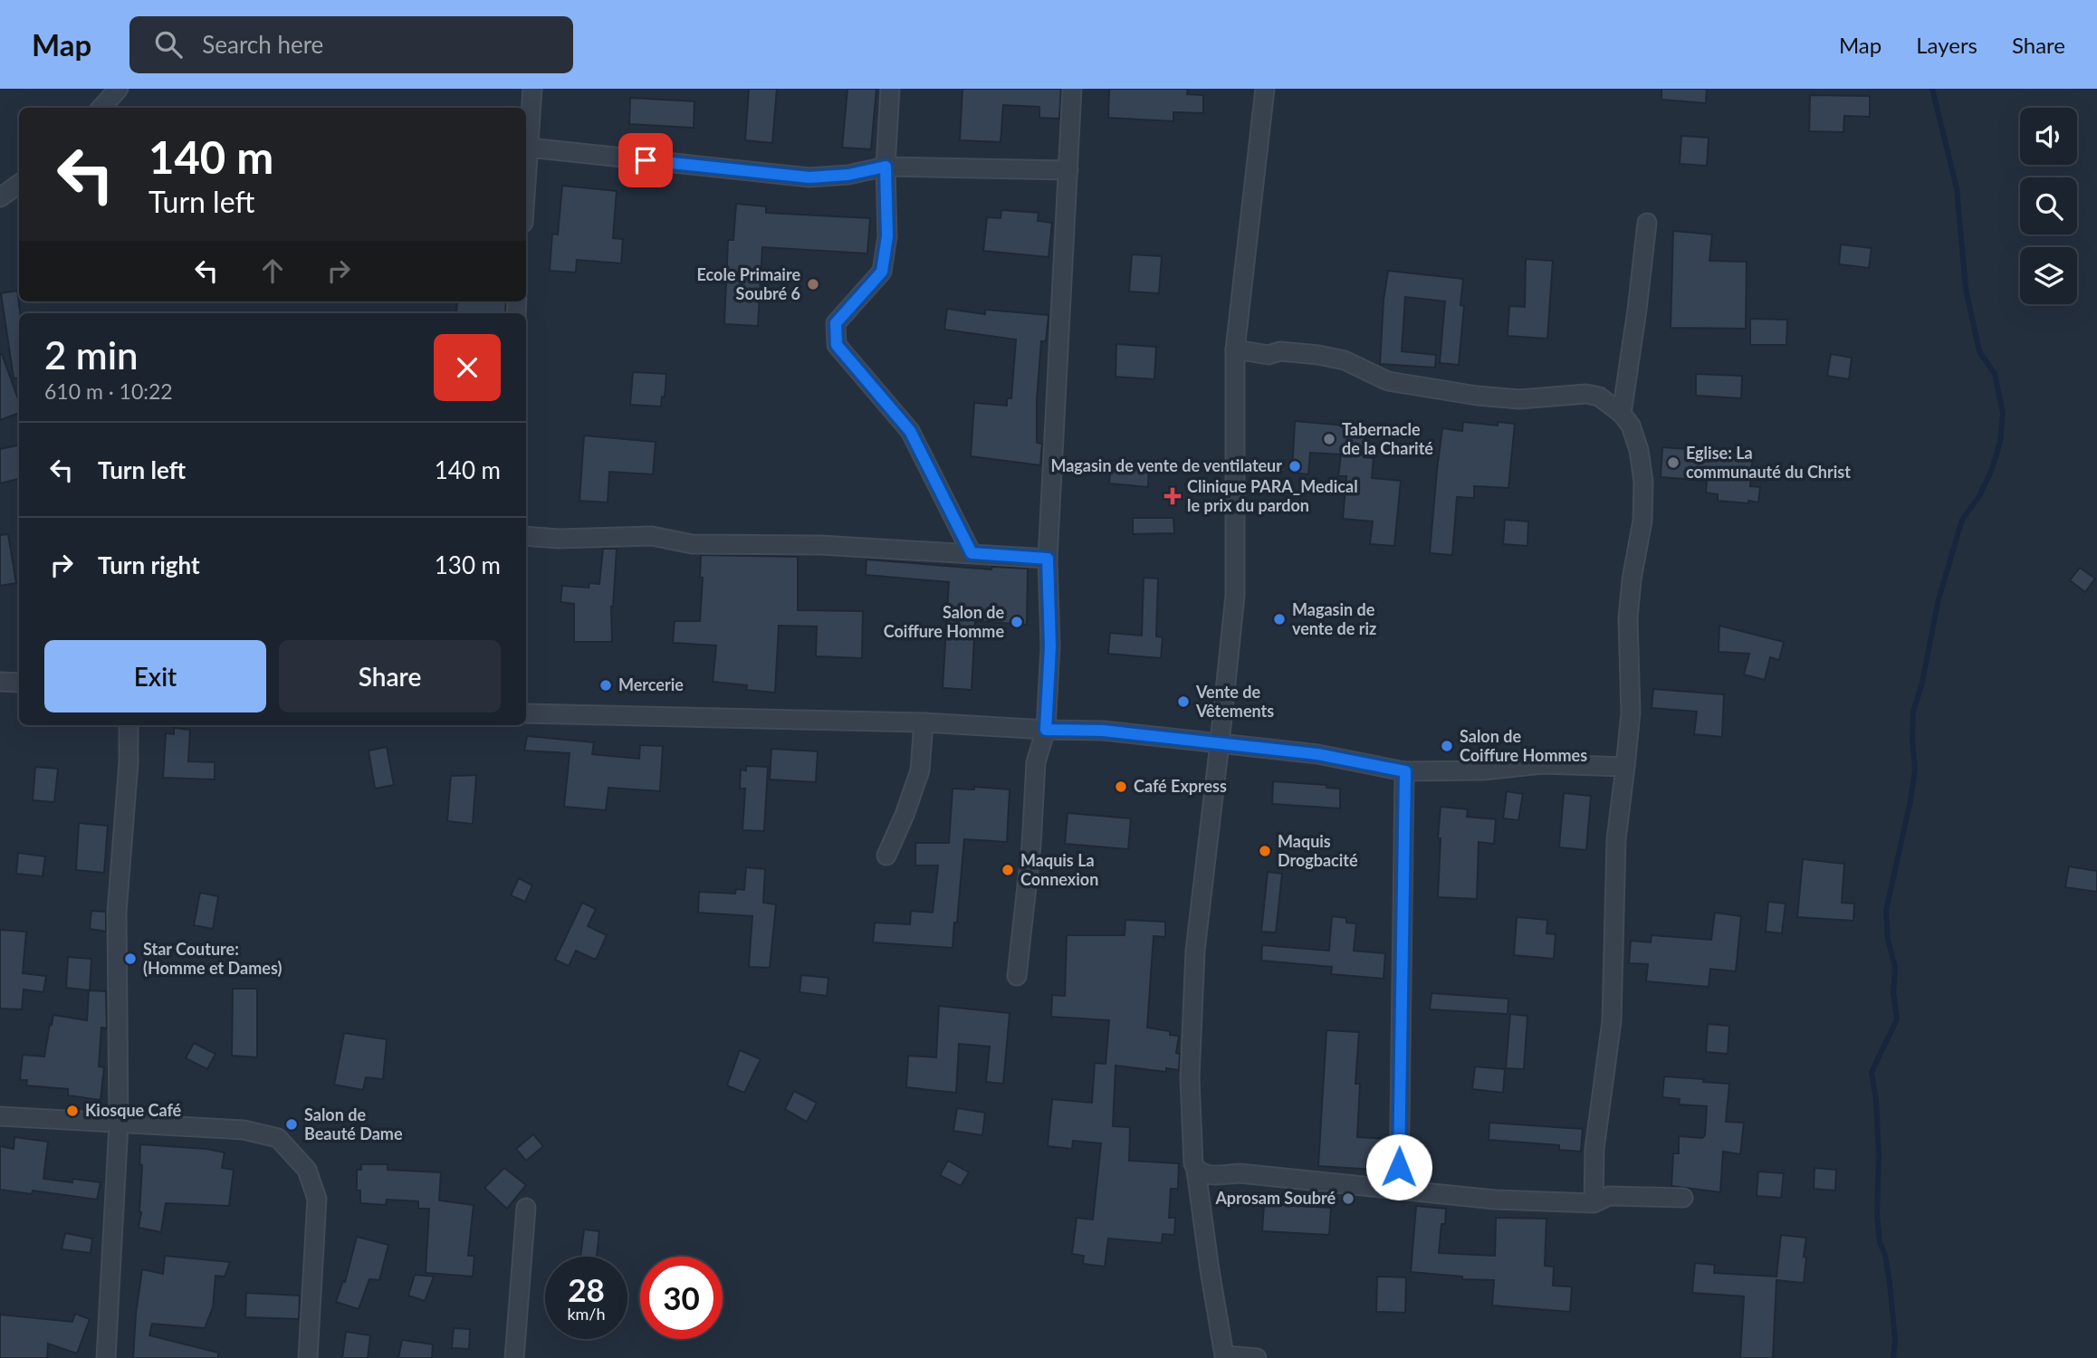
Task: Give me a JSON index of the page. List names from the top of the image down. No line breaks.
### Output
{"places":{"other":["Ecole Primaire Soubré 6","Tabernacle de la Charité","Eglise: La communauté du Christ","Magasin de vente de ventilateur","Magasin de vente de riz","Salon de Coiffure Homme","Mercerie","Vente de Vêtements","Salon de Coiffure Hommes","Café Express","Maquis Drogbacité","Maquis La Connexion","Star Couture: (Homme et Dames)","Kiosque Café","Salon de Beauté Dame","Aprosam Soubré"],"health":["Clinique PARA_Medical le prix du pardon"]},"page":{"header":"Map","search":"Search here","nav":["Map","Layers","Share"],"turn":["140 m","Turn left"],"heading":["2 min","610 m · 10:22"],"list":[{"name":"Turn left","value":"140 m"},{"name":"Turn right","value":"130 m"}],"buttons":["Exit","Share"],"speed":"28 km/h","limit":"30"}}
